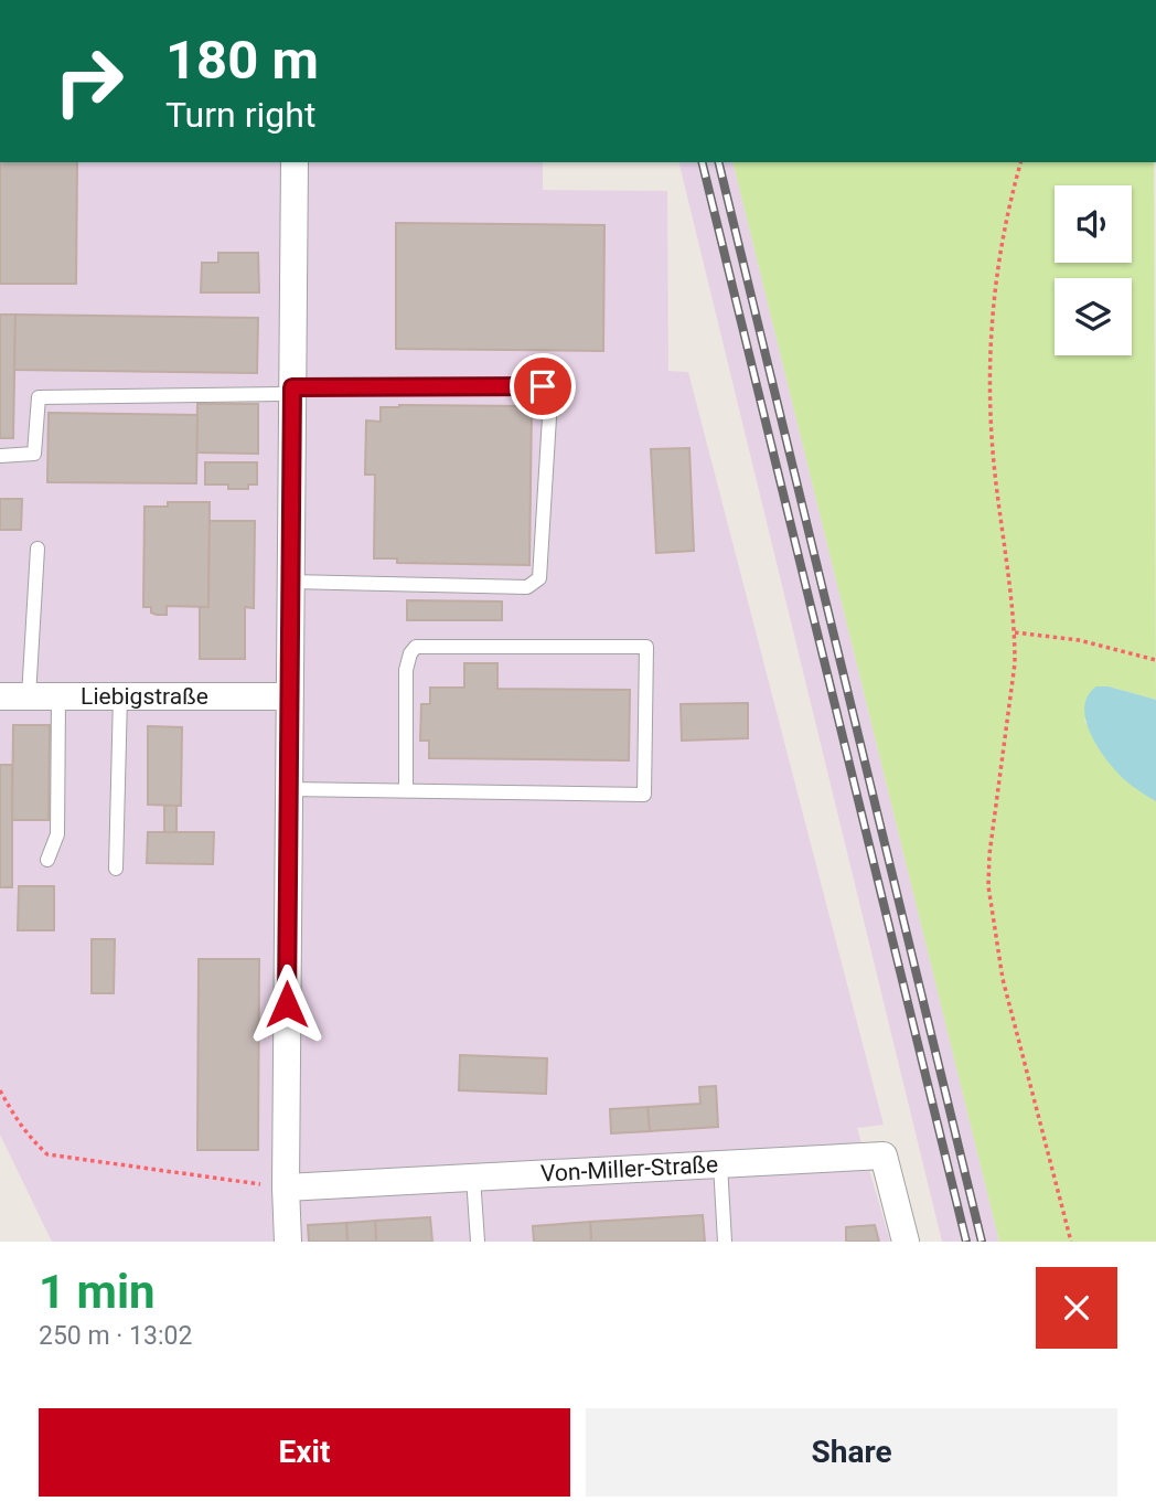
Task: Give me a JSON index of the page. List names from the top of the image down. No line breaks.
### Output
{"streets":{"street":["Liebigstraße","Von-Miller-Straße"]},"page":{"turn":["180 m","Turn right"],"heading":["1 min","250 m · 13:02"],"buttons":["Exit","Share"]}}
